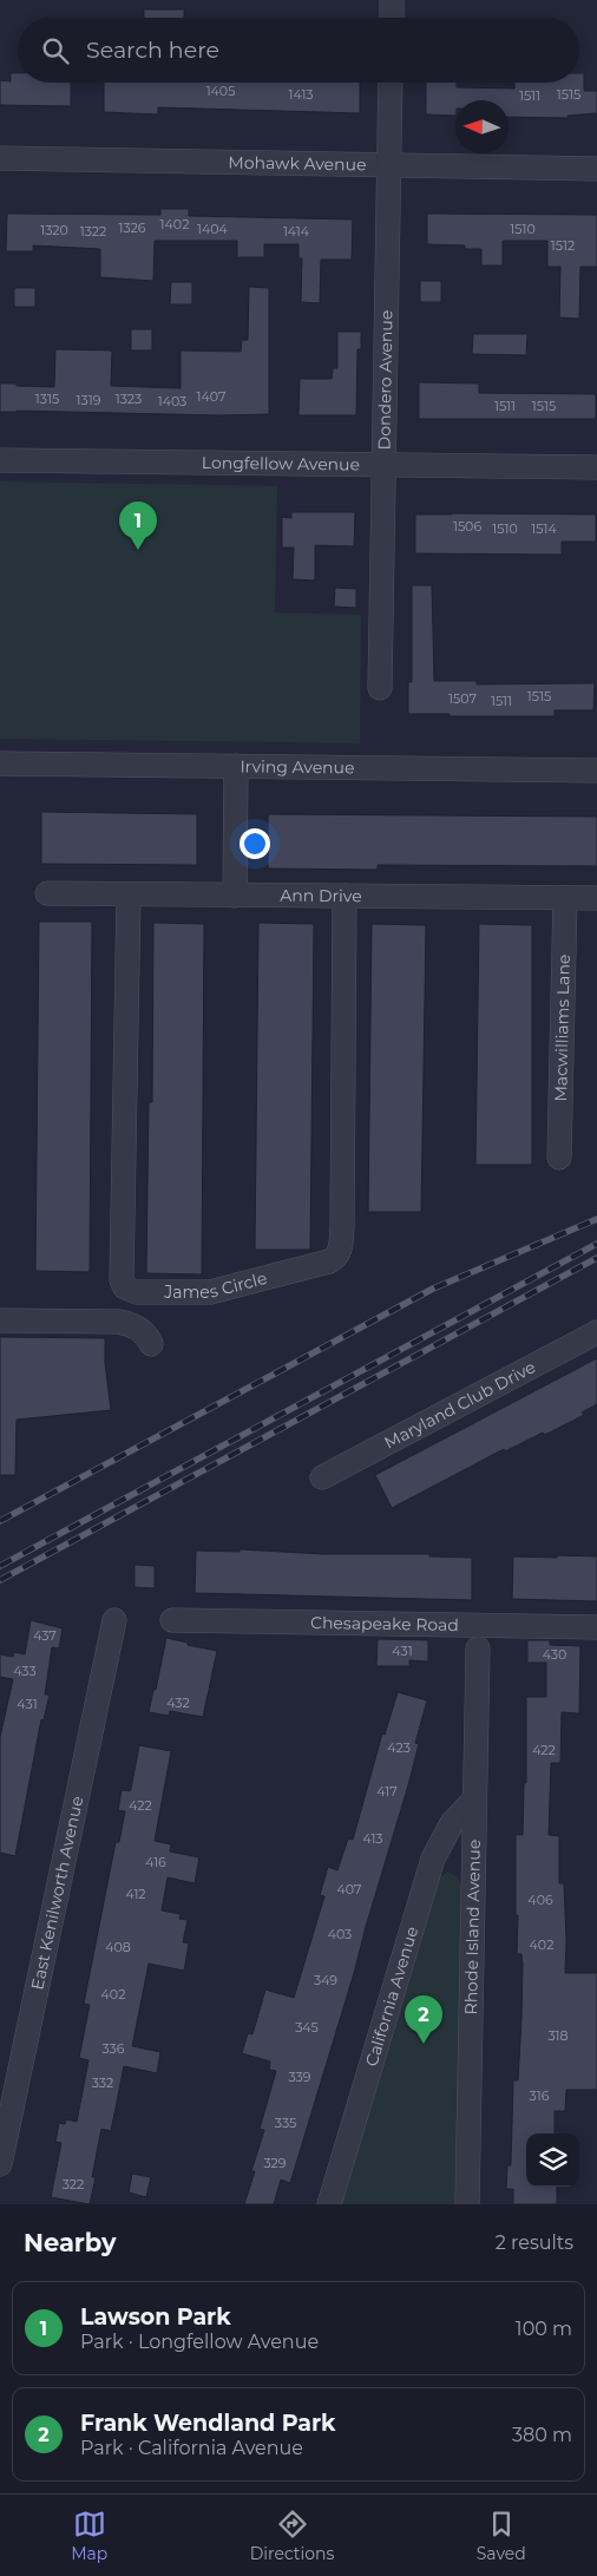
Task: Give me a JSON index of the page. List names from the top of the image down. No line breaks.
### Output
{"streets":{"street":["Mohawk Avenue","Dondero Avenue","Longfellow Avenue","Irving Avenue","Ann Drive","Macwilliams Lane","James Circle","Maryland Club Drive","Chesapeake Road","East Kenilworth Avenue","Rhode Island Avenue","California Avenue"]},"crossings":[["Mohawk Avenue","Dondero Avenue"],["Dondero Avenue","Longfellow Avenue"],["Ann Drive","Macwilliams Lane"],["Ann Drive","James Circle"],["Rhode Island Avenue","California Avenue"]],"house_numbers":["1405","1413","1515","1511","1402","1326","1404","1510","1320","1322","1414","1512","1407","1315","1323","1319","1403","1511","1515","1506","1510","1514","1515","1507","1511","437","431","430","433","432","431","423","422","417","422","413","416","407","412","406","403","402","408","349","402","345","318","336","339","332","316","335","329","322"],"north":"left","page":{"search":"Search here","pins":["1","2"],"heading":["Nearby","2 results"],"list":[{"mark":"1","name":"Lawson Park","note":"Park · Longfellow Avenue","value":"100 m"},{"mark":"2","name":"Frank Wendland Park","note":"Park · California Avenue","value":"380 m"}],"nav":["Map","Directions","Saved"]}}
